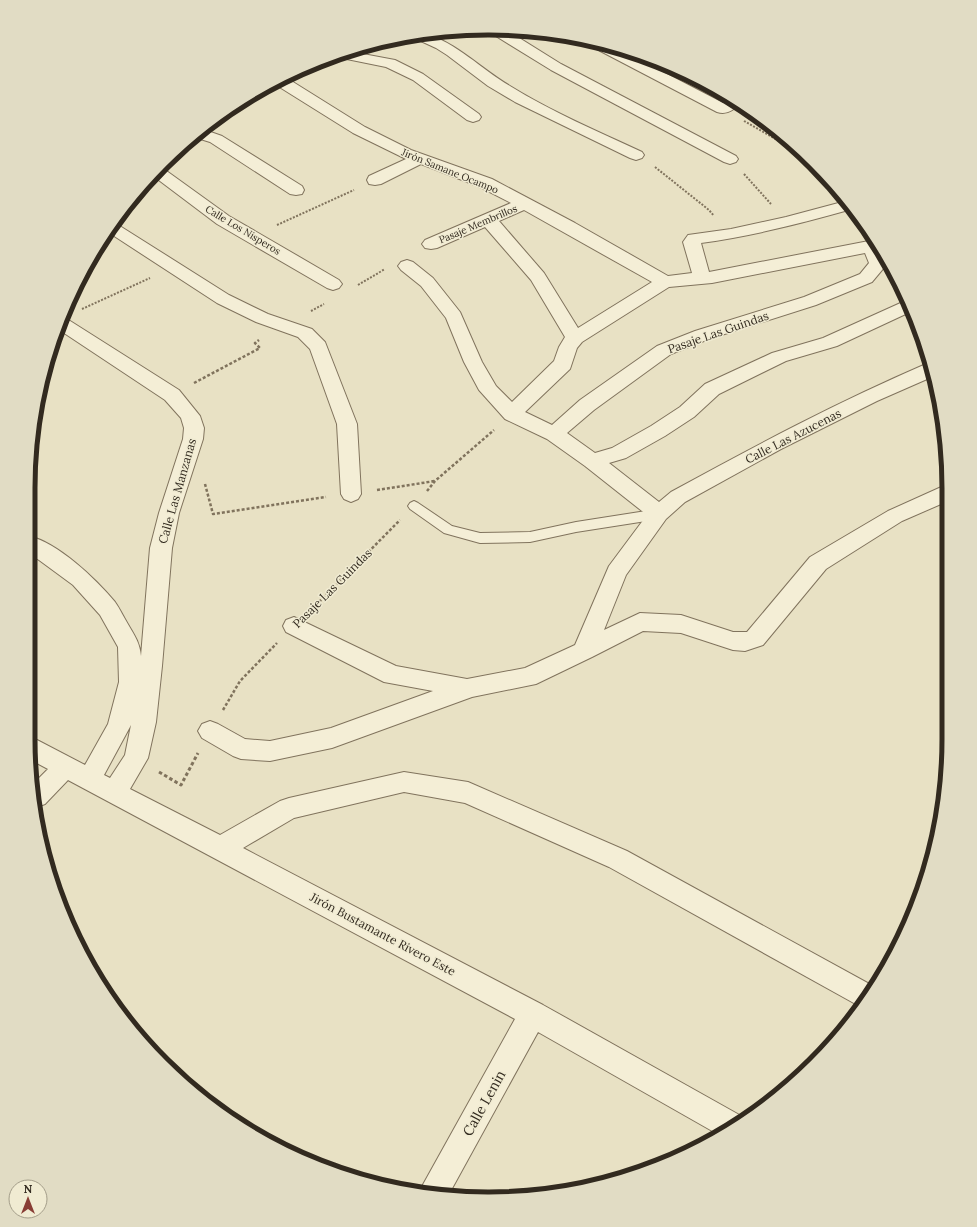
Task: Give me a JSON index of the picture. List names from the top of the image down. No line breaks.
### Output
{"streets":{"street":["Jirón Samane Ocampo","Pasaje Membrillos","Calle Los Nisperos","Pasaje Las Guindas","Calle Las Azucenas","Calle Las Manzanas","Jirón Bustamante Rivero Este","Calle Lenin"]},"crossings":[["Jirón Samane Ocampo","Pasaje Membrillos"],["Calle Las Manzanas","Jirón Bustamante Rivero Este"],["Jirón Bustamante Rivero Este","Calle Lenin"]],"north":"top"}
